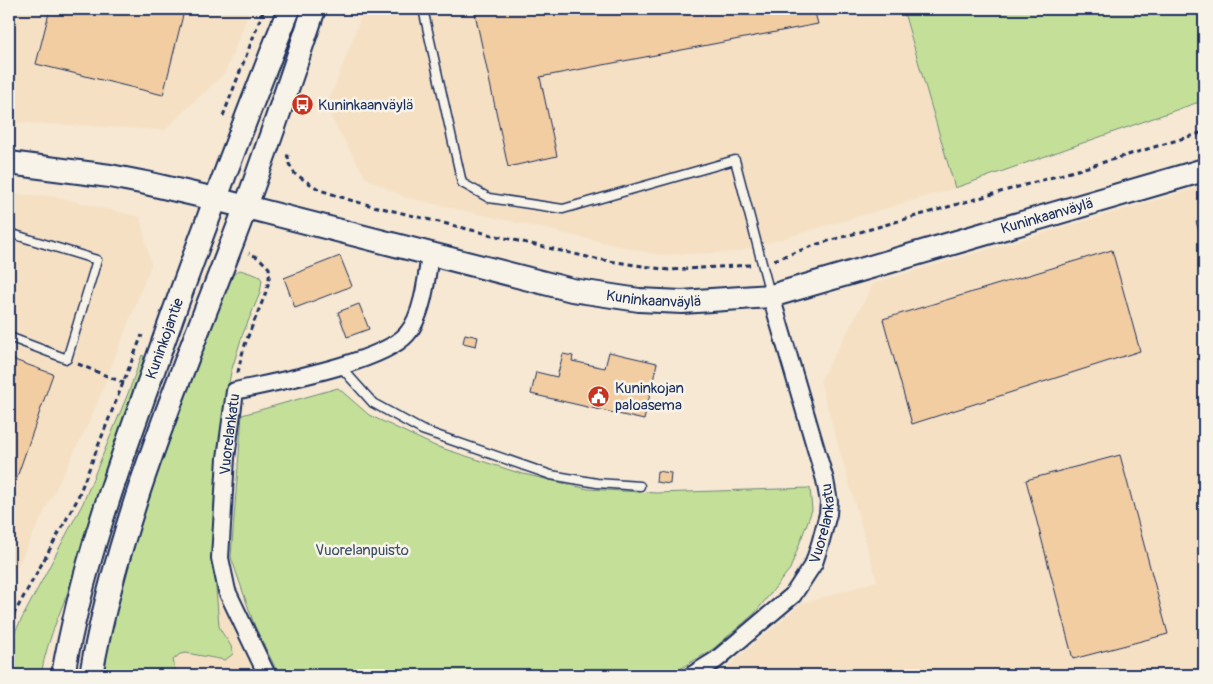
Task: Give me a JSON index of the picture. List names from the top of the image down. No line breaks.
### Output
{"streets":{"main road":["Kuninkaanväylä","Kuninkojantie"],"street":["Vuorelankatu"]},"crossings":[["Kuninkaanväylä","Kuninkojantie"],["Kuninkaanväylä","Vuorelankatu"]],"parks":["Vuorelanpuisto"],"places":{"bus stop":["Kuninkaanväylä"],"public building":["Kuninkojan paloasema"]}}
